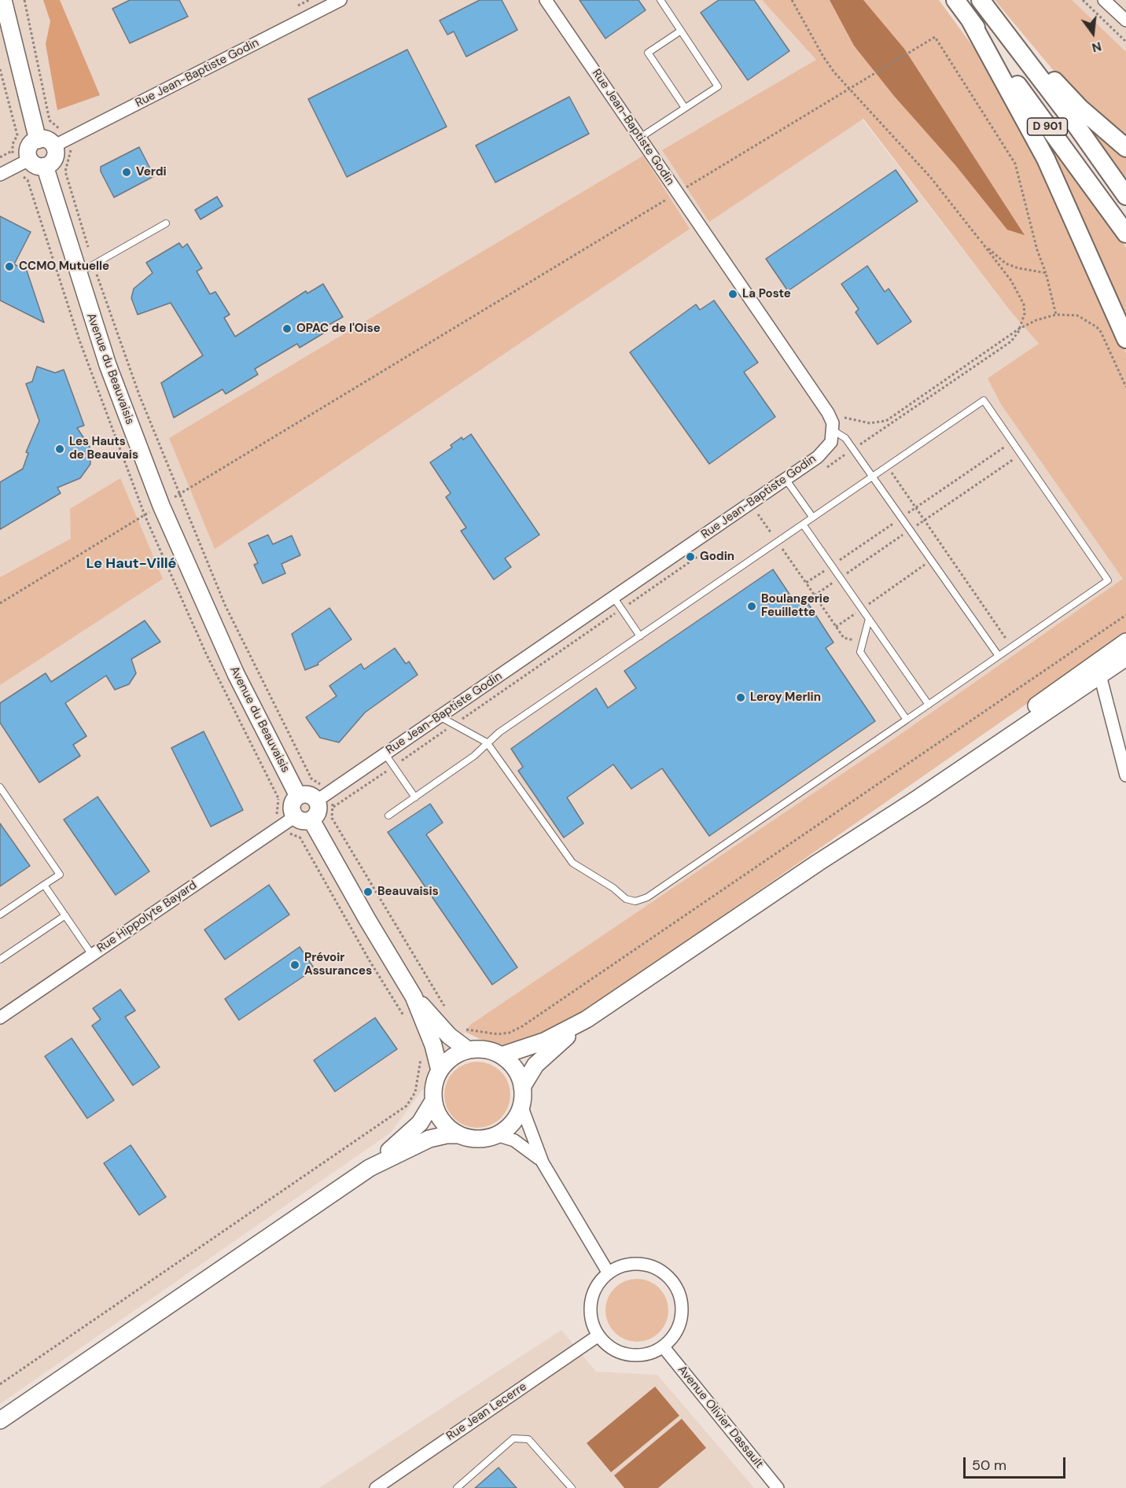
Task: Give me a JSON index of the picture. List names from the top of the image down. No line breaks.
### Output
{"streets":{"main road":["D 901","Avenue du Beauvaisis"],"street":["Rue Jean-Baptiste Godin","Rue Hippolyte Bayard","Rue Jean Lecerre","Avenue Olivier Dassault"]},"crossings":[["Rue Jean-Baptiste Godin","Avenue du Beauvaisis"],["Rue Jean-Baptiste Godin","Rue Hippolyte Bayard"],["Avenue du Beauvaisis","Rue Hippolyte Bayard"],["Rue Jean Lecerre","Avenue Olivier Dassault"]],"districts":["Le Haut-Villé"],"places":["Verdi","CCMO Mutuelle","La Poste","OPAC de l'Oise","Les Hauts de Beauvais","Godin","Boulangerie Feuillette","Leroy Merlin","Beauvaisis","Prévoir Assurances"],"scale_bar":"50 m","north":"bottom"}
